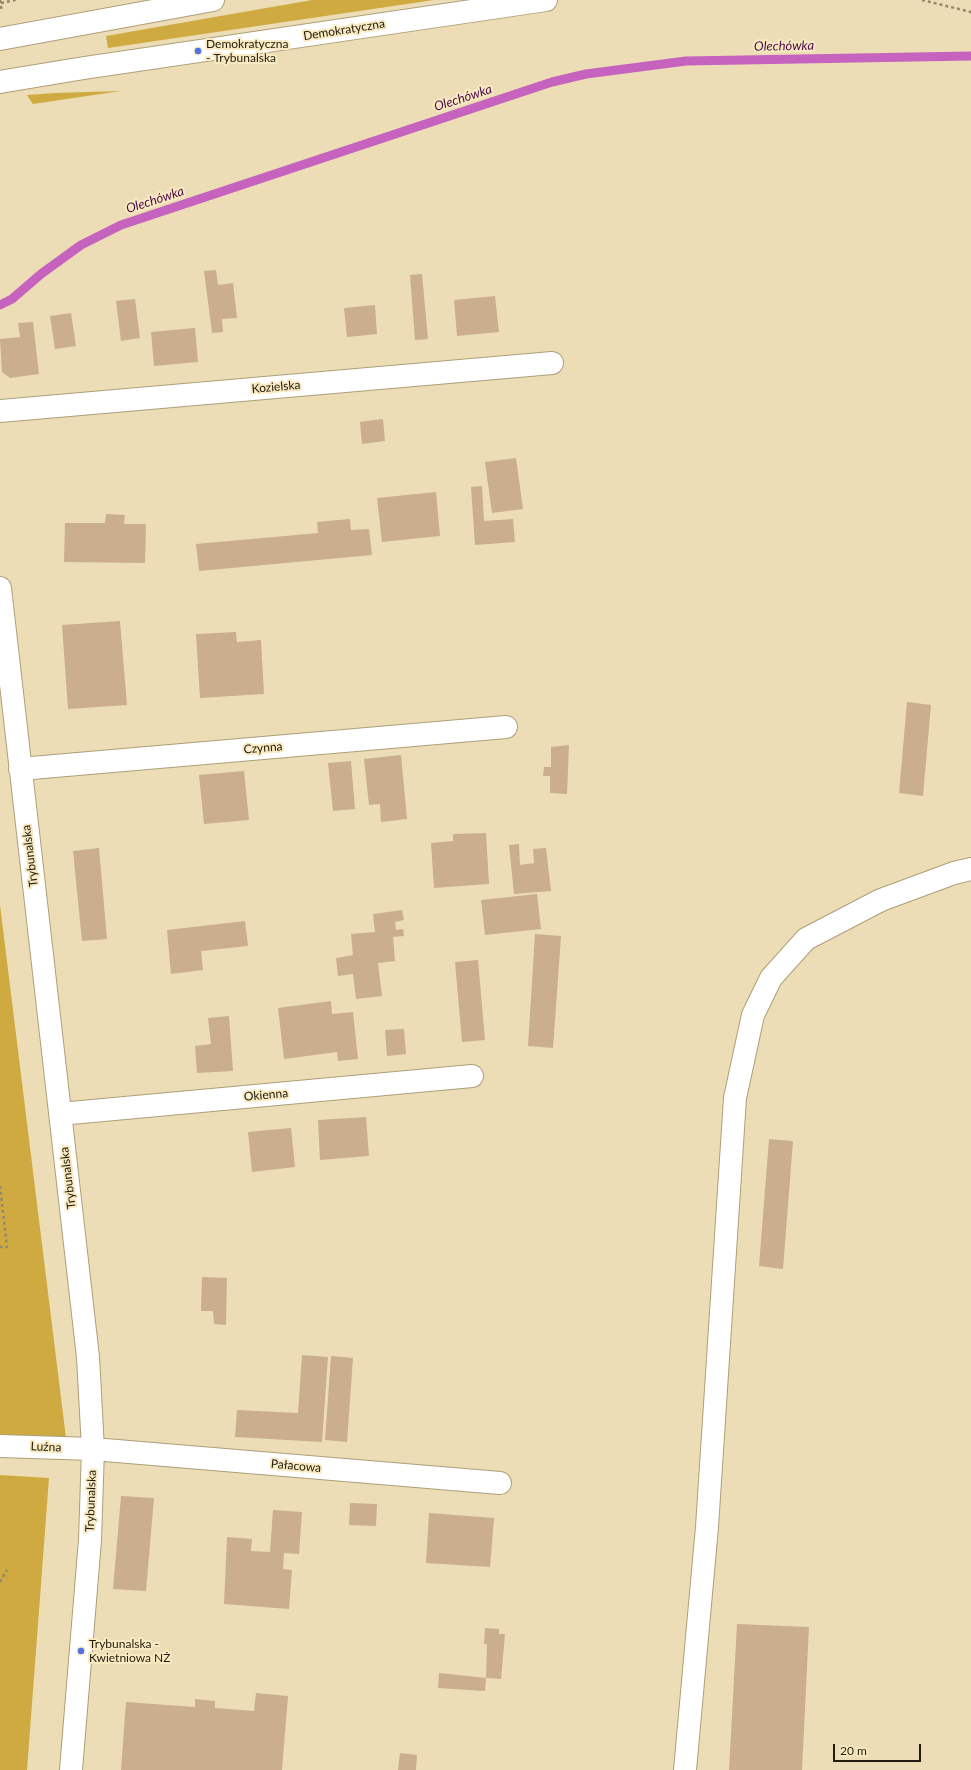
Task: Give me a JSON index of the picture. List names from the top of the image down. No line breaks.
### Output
{"streets":{"street":["Demokratyczna","Kozielska","Czynna","Trybunalska","Okienna","Luźna","Pałacowa"]},"crossings":[["Czynna","Trybunalska"],["Trybunalska","Okienna"],["Trybunalska","Luźna"],["Trybunalska","Pałacowa"],["Luźna","Pałacowa"]],"water":["Olechówka"],"places":["Demokratyczna - Trybunalska","Trybunalska - Kwietniowa NŻ"],"scale_bar":"20 m"}
